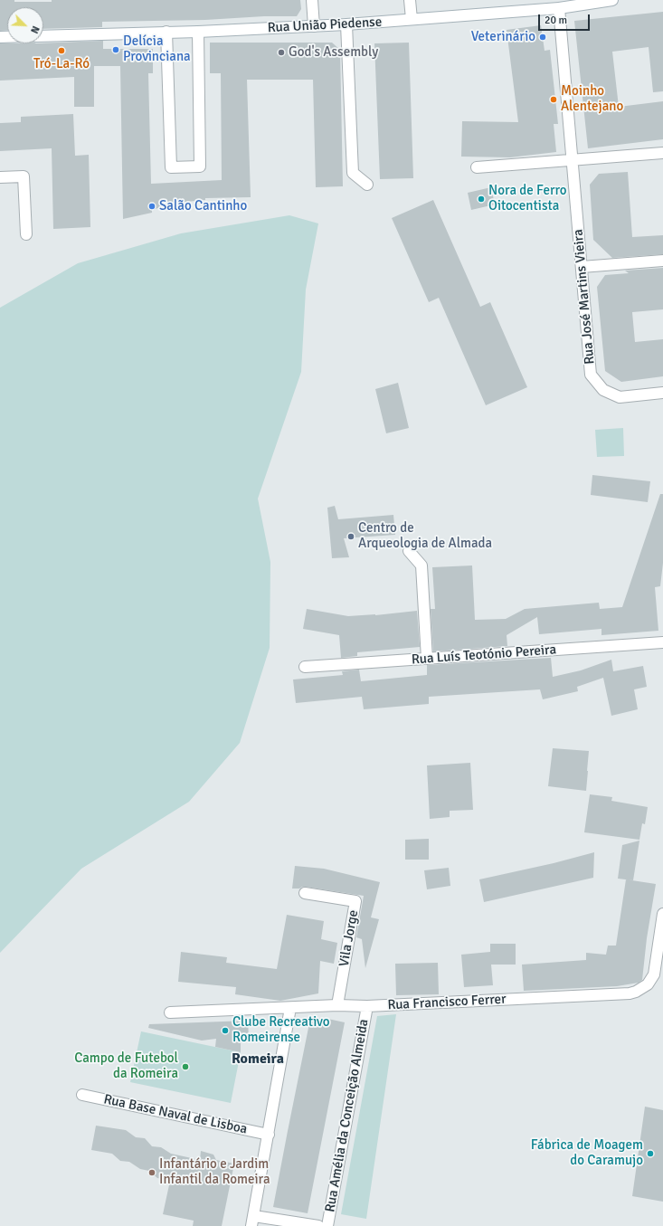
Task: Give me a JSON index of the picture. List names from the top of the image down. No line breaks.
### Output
{"streets":{"street":["Rua União Piedense","Rua José Martins Vieira","Rua Luís Teotónio Pereira","Vila Jorge","Rua Francisco Ferrer","Rua Base Naval de Lisboa","Rua Amélia da Conceição Almeida"]},"crossings":[["Rua União Piedense","Rua José Martins Vieira"],["Vila Jorge","Rua Francisco Ferrer"],["Rua Francisco Ferrer","Rua Amélia da Conceição Almeida"]],"districts":["Romeira"],"places":["Veterinário","Delícia Provinciana","Tró-La-Ró","God's Assembly","Moinho Alentejano","Nora de Ferro Oitocentista","Salão Cantinho","Centro de Arqueologia de Almada","Clube Recreativo Romeirense","Campo de Futebol da Romeira","Fábrica de Moagem do Caramujo","Infantário e Jardim Infantil da Romeira"],"scale_bar":"20 m","north":"bottom right"}
